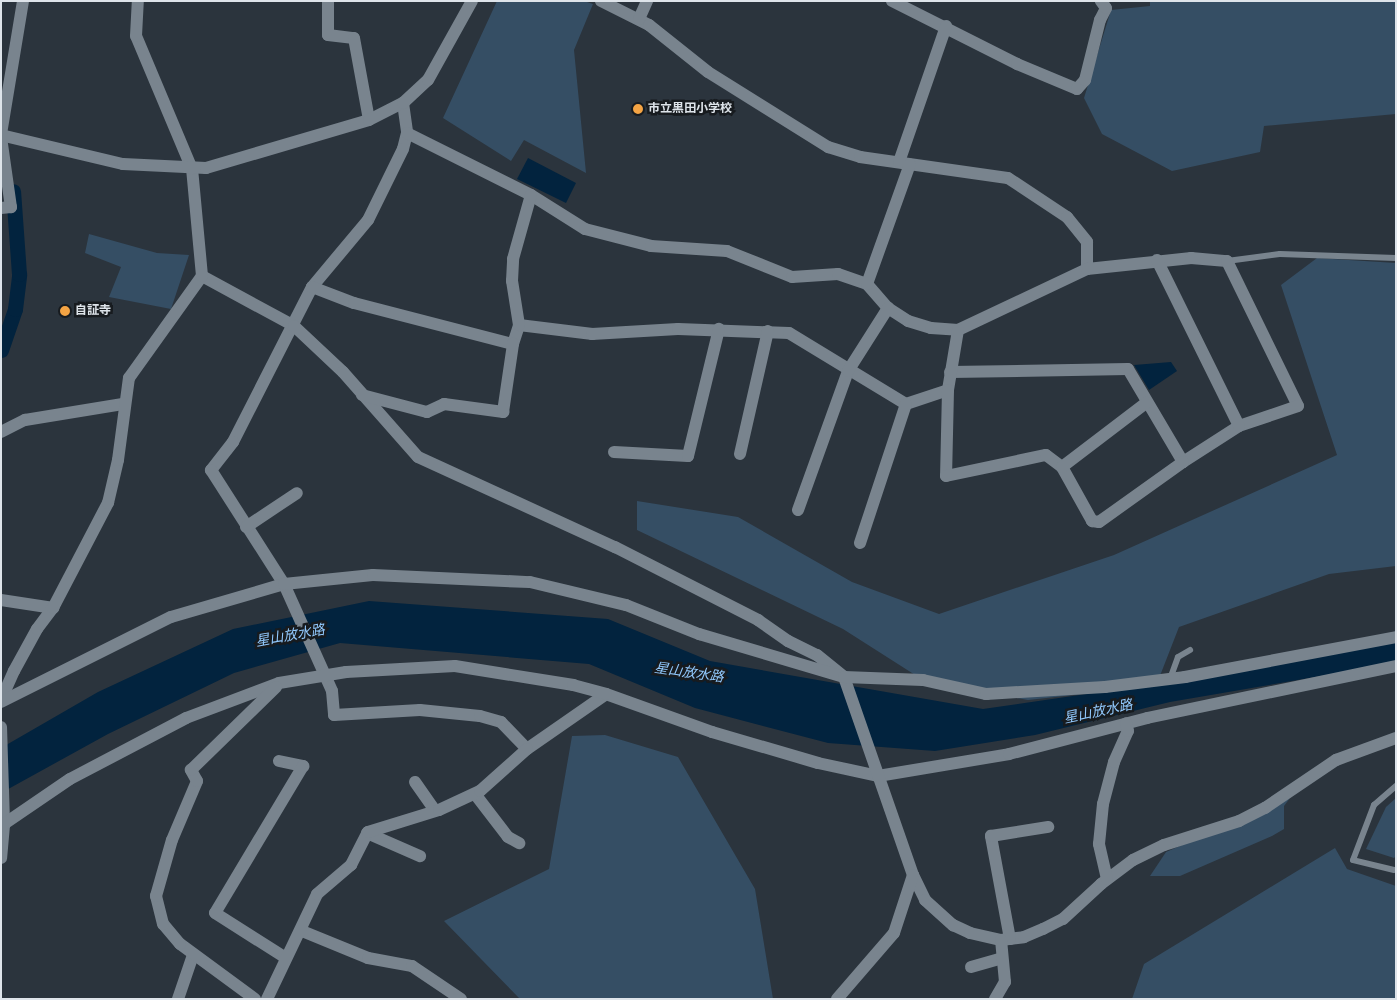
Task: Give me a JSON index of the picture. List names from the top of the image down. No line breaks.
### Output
{"water":["星山放水路"],"places":["市立黒田小学校","自証寺"]}
